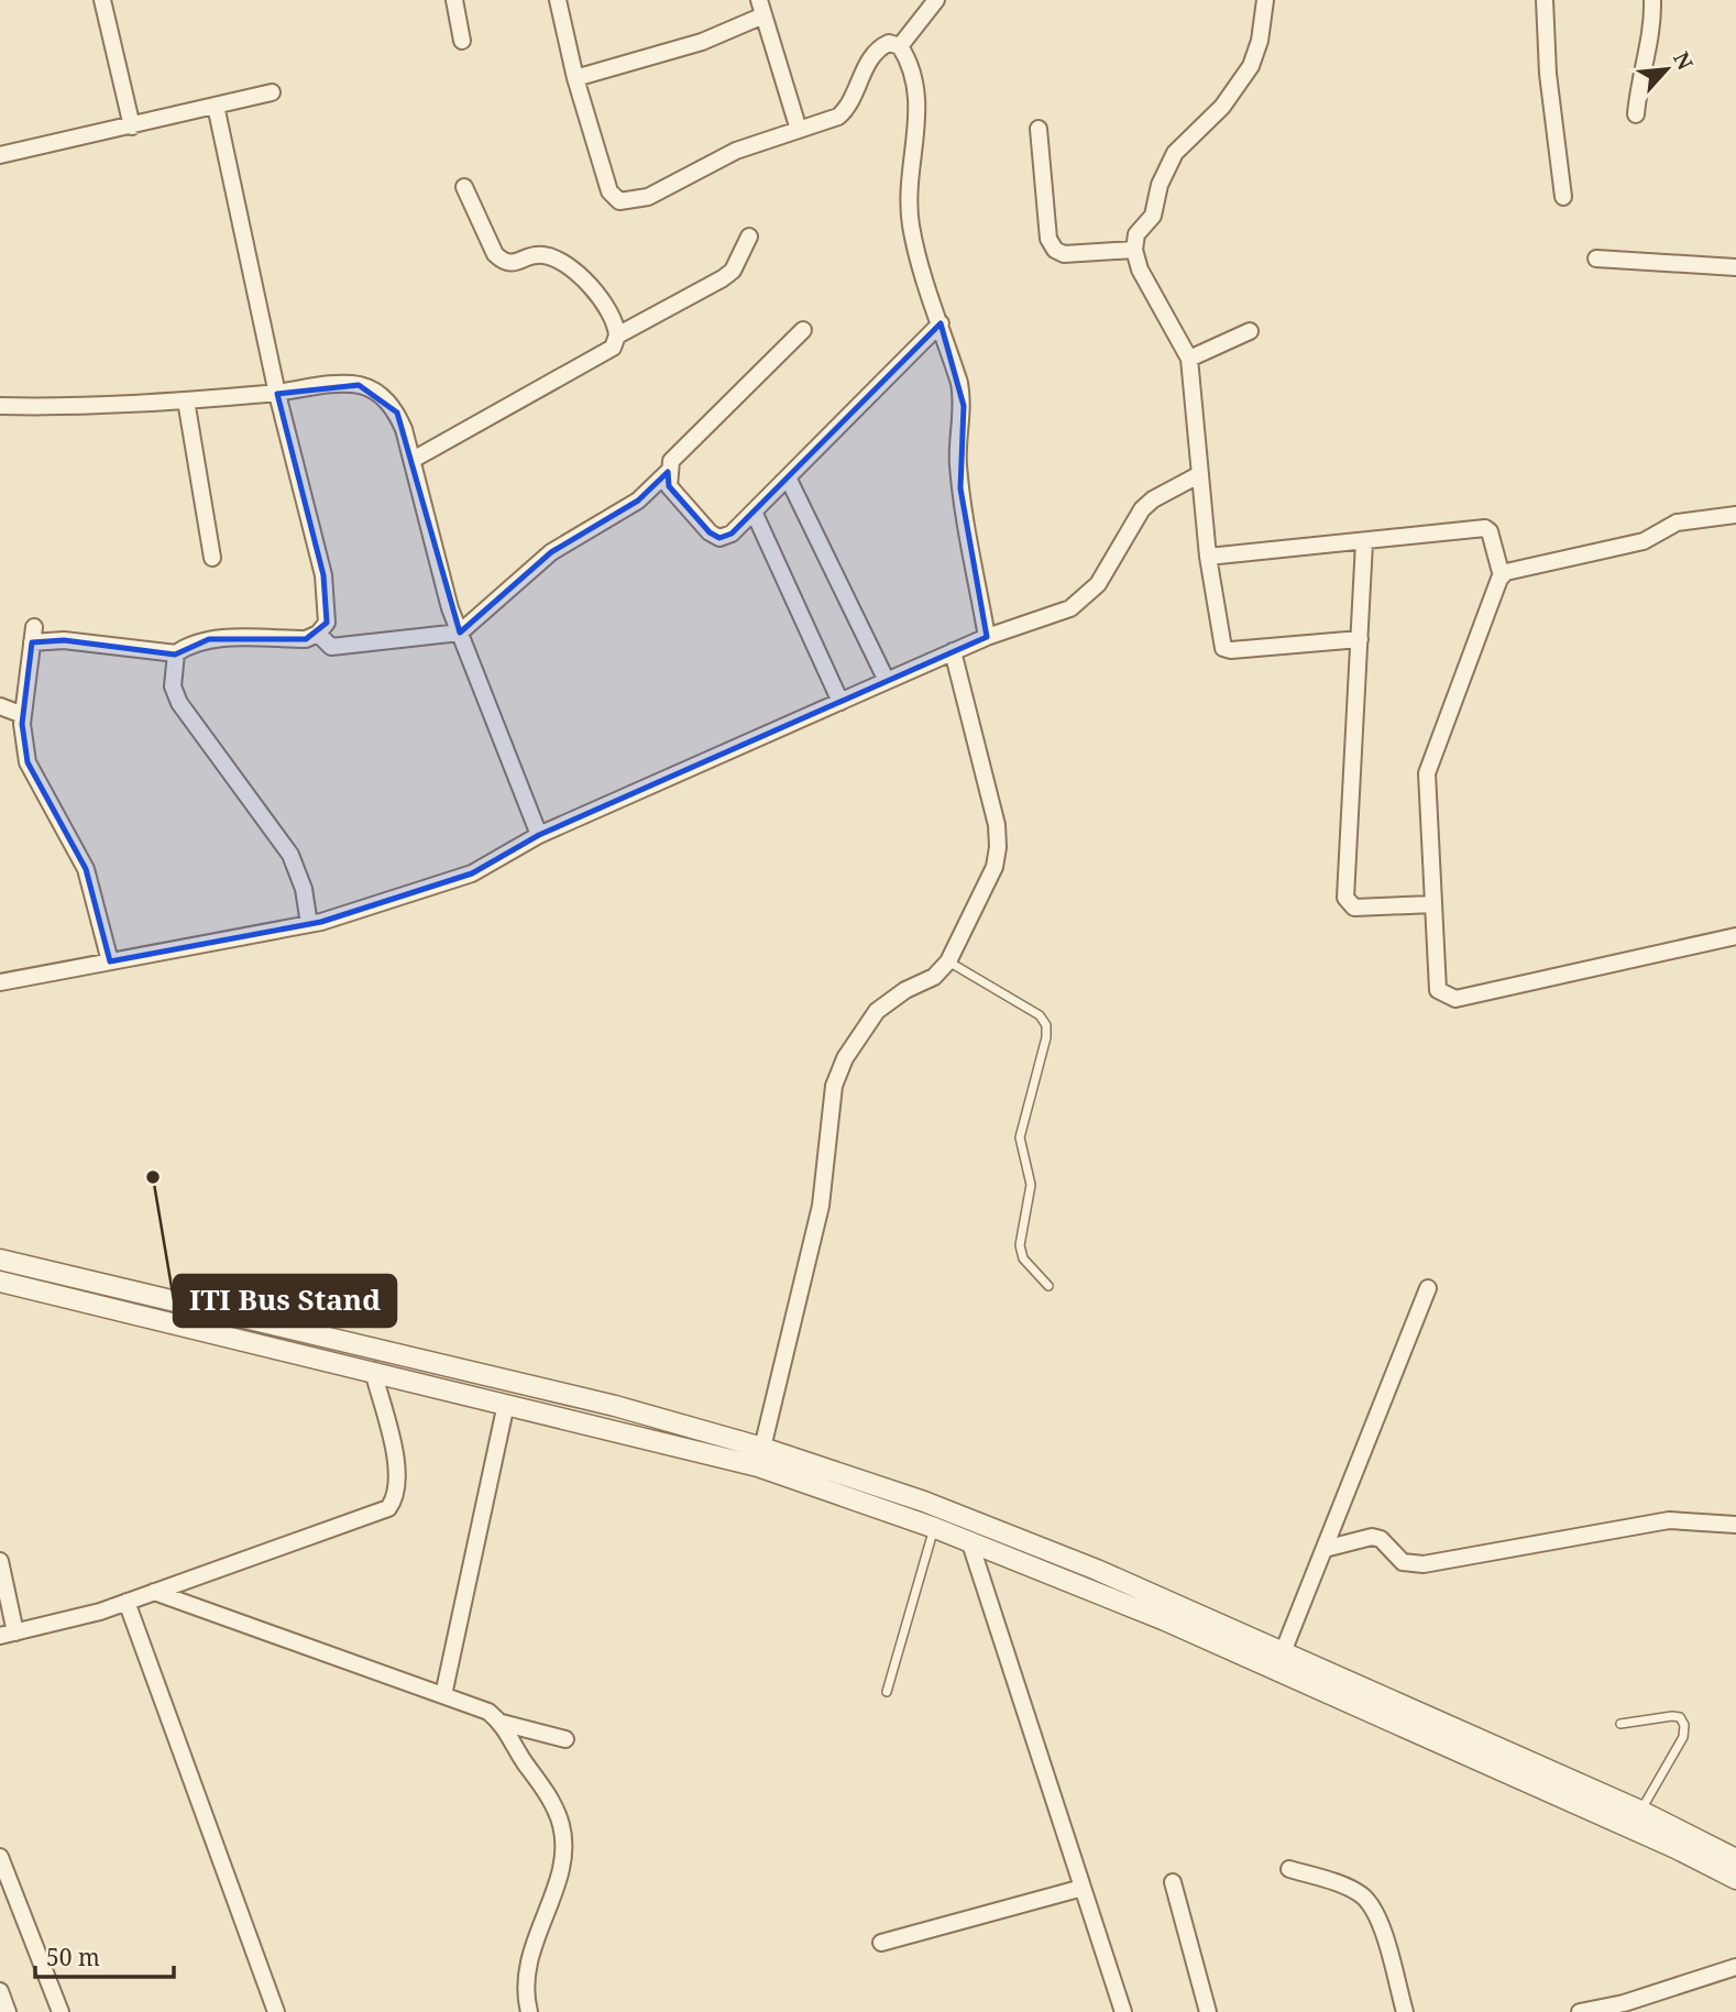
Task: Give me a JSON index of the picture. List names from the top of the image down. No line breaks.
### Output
{"places":["ITI Bus Stand"],"scale_bar":"50 m","north":"top right"}
